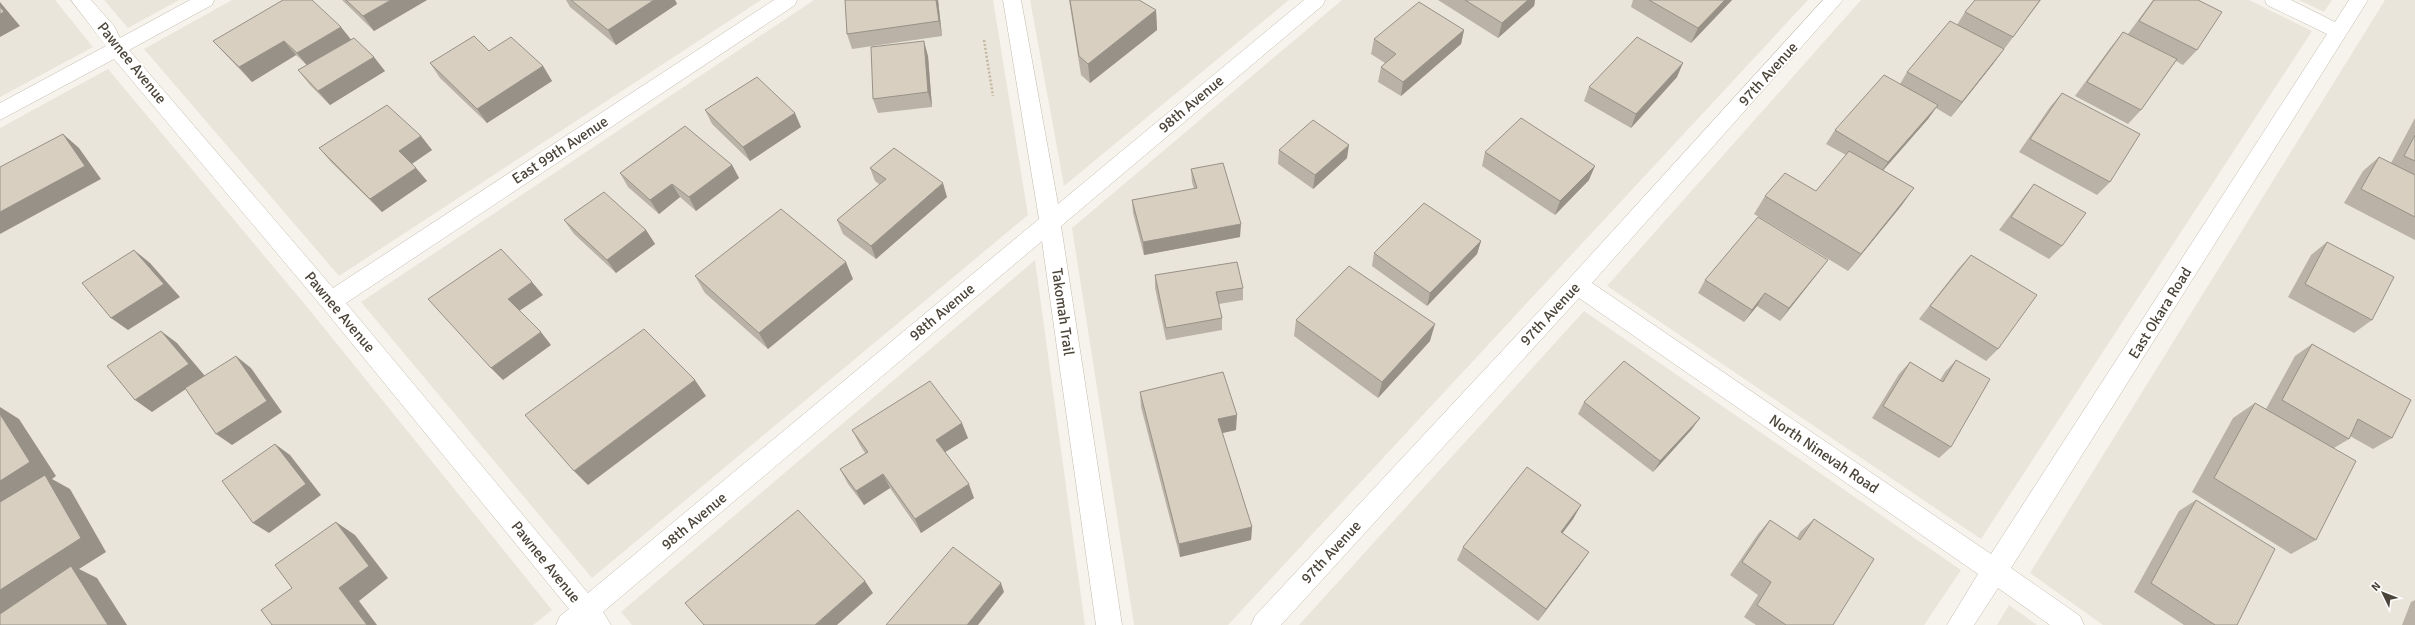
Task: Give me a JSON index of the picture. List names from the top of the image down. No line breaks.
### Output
{"streets":{"street":["Pawnee Avenue","97th Avenue","98th Avenue","East 99th Avenue","Takomah Trail","East Okara Road","North Ninevah Road"]},"crossings":[["Pawnee Avenue","98th Avenue"],["Pawnee Avenue","East 99th Avenue"],["97th Avenue","North Ninevah Road"],["98th Avenue","Takomah Trail"],["East Okara Road","North Ninevah Road"]],"north":"top left"}
